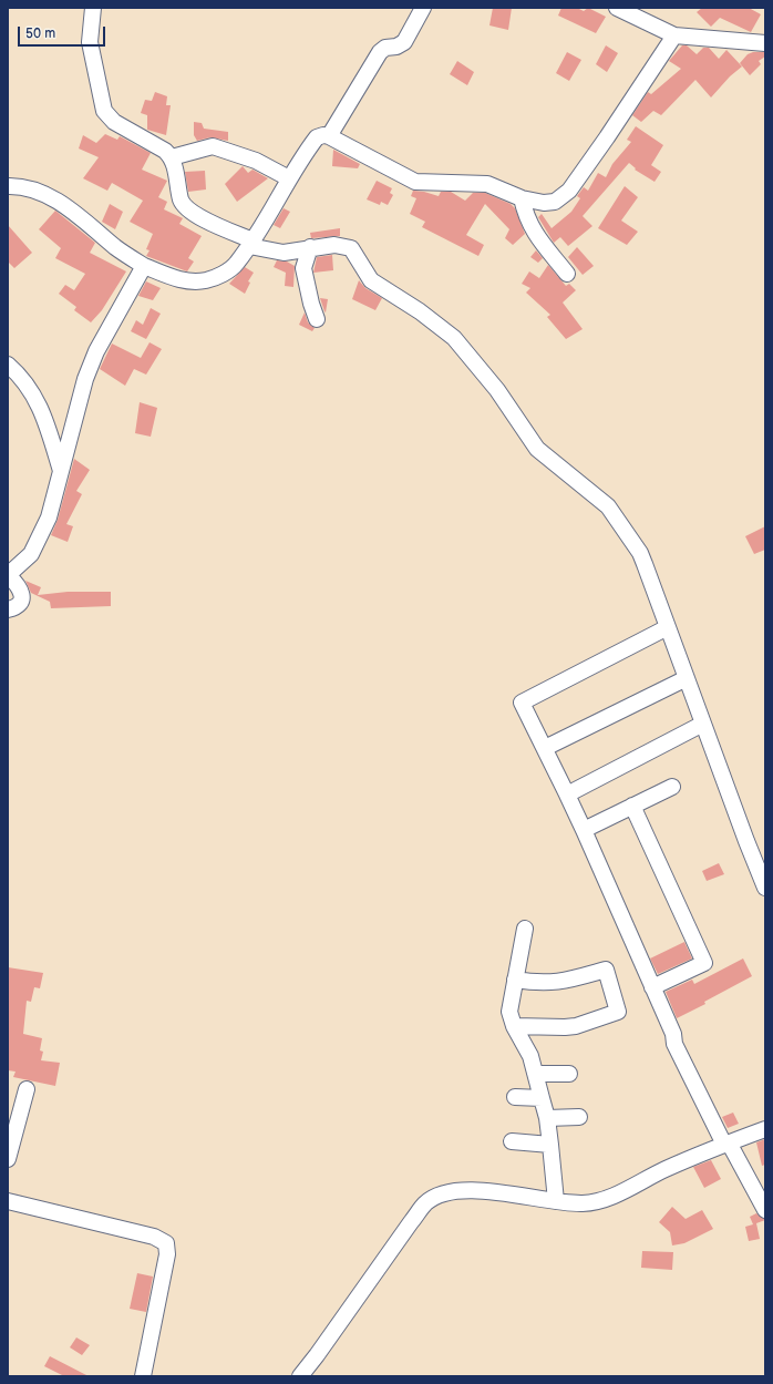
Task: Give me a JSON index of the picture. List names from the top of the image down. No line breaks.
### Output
{"scale_bar":"50 m"}
